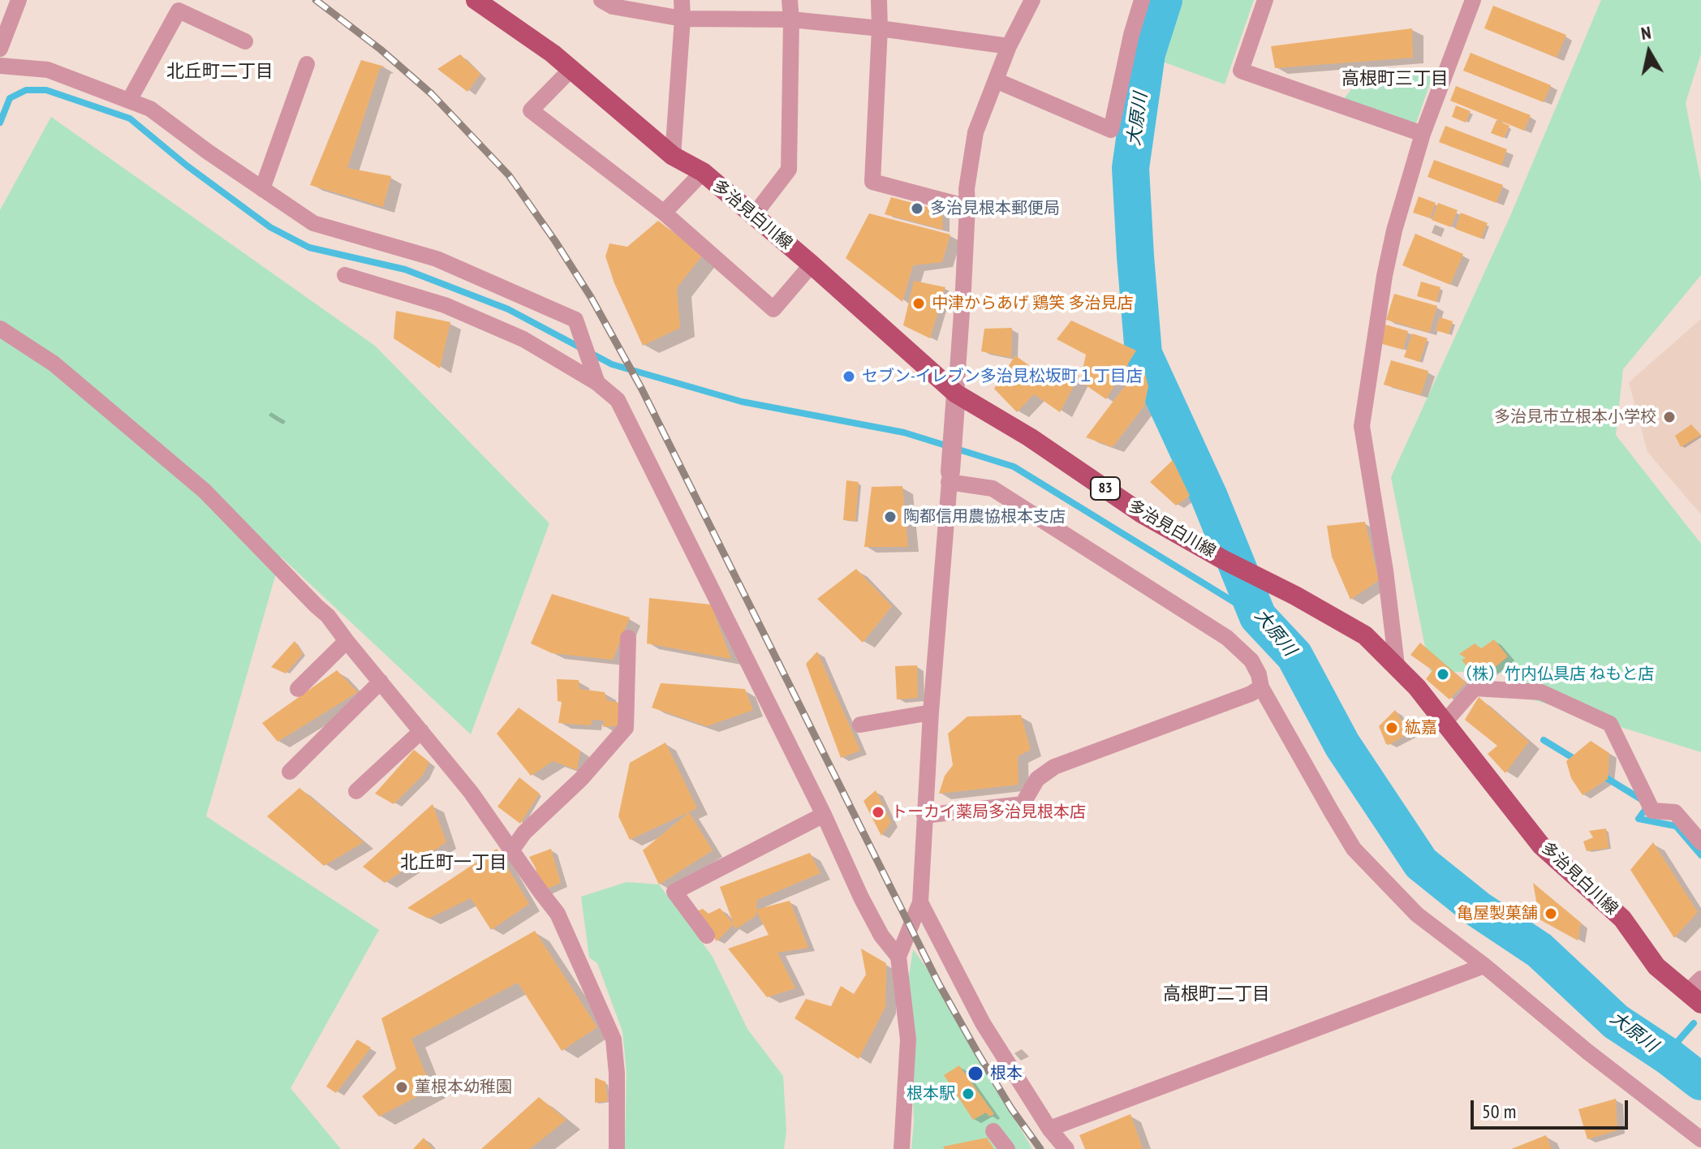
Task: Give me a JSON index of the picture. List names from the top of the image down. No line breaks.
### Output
{"streets":{"main road":["多治見白川線","83"]},"districts":["北丘町二丁目","高根町三丁目","北丘町一丁目","高根町二丁目"],"water":["大原川"],"places":["多治見根本郵便局","中津からあげ 鶏笑 多治見店","セブン-イレブン多治見松坂町１丁目店","多治見市立根本小学校","陶都信用農協根本支店","（株）竹内仏具店 ねもと店","紘嘉","トーカイ薬局多治見根本店","亀屋製菓舗","根本","菫根本幼稚園","根本駅"],"scale_bar":"50 m","north":"top"}
